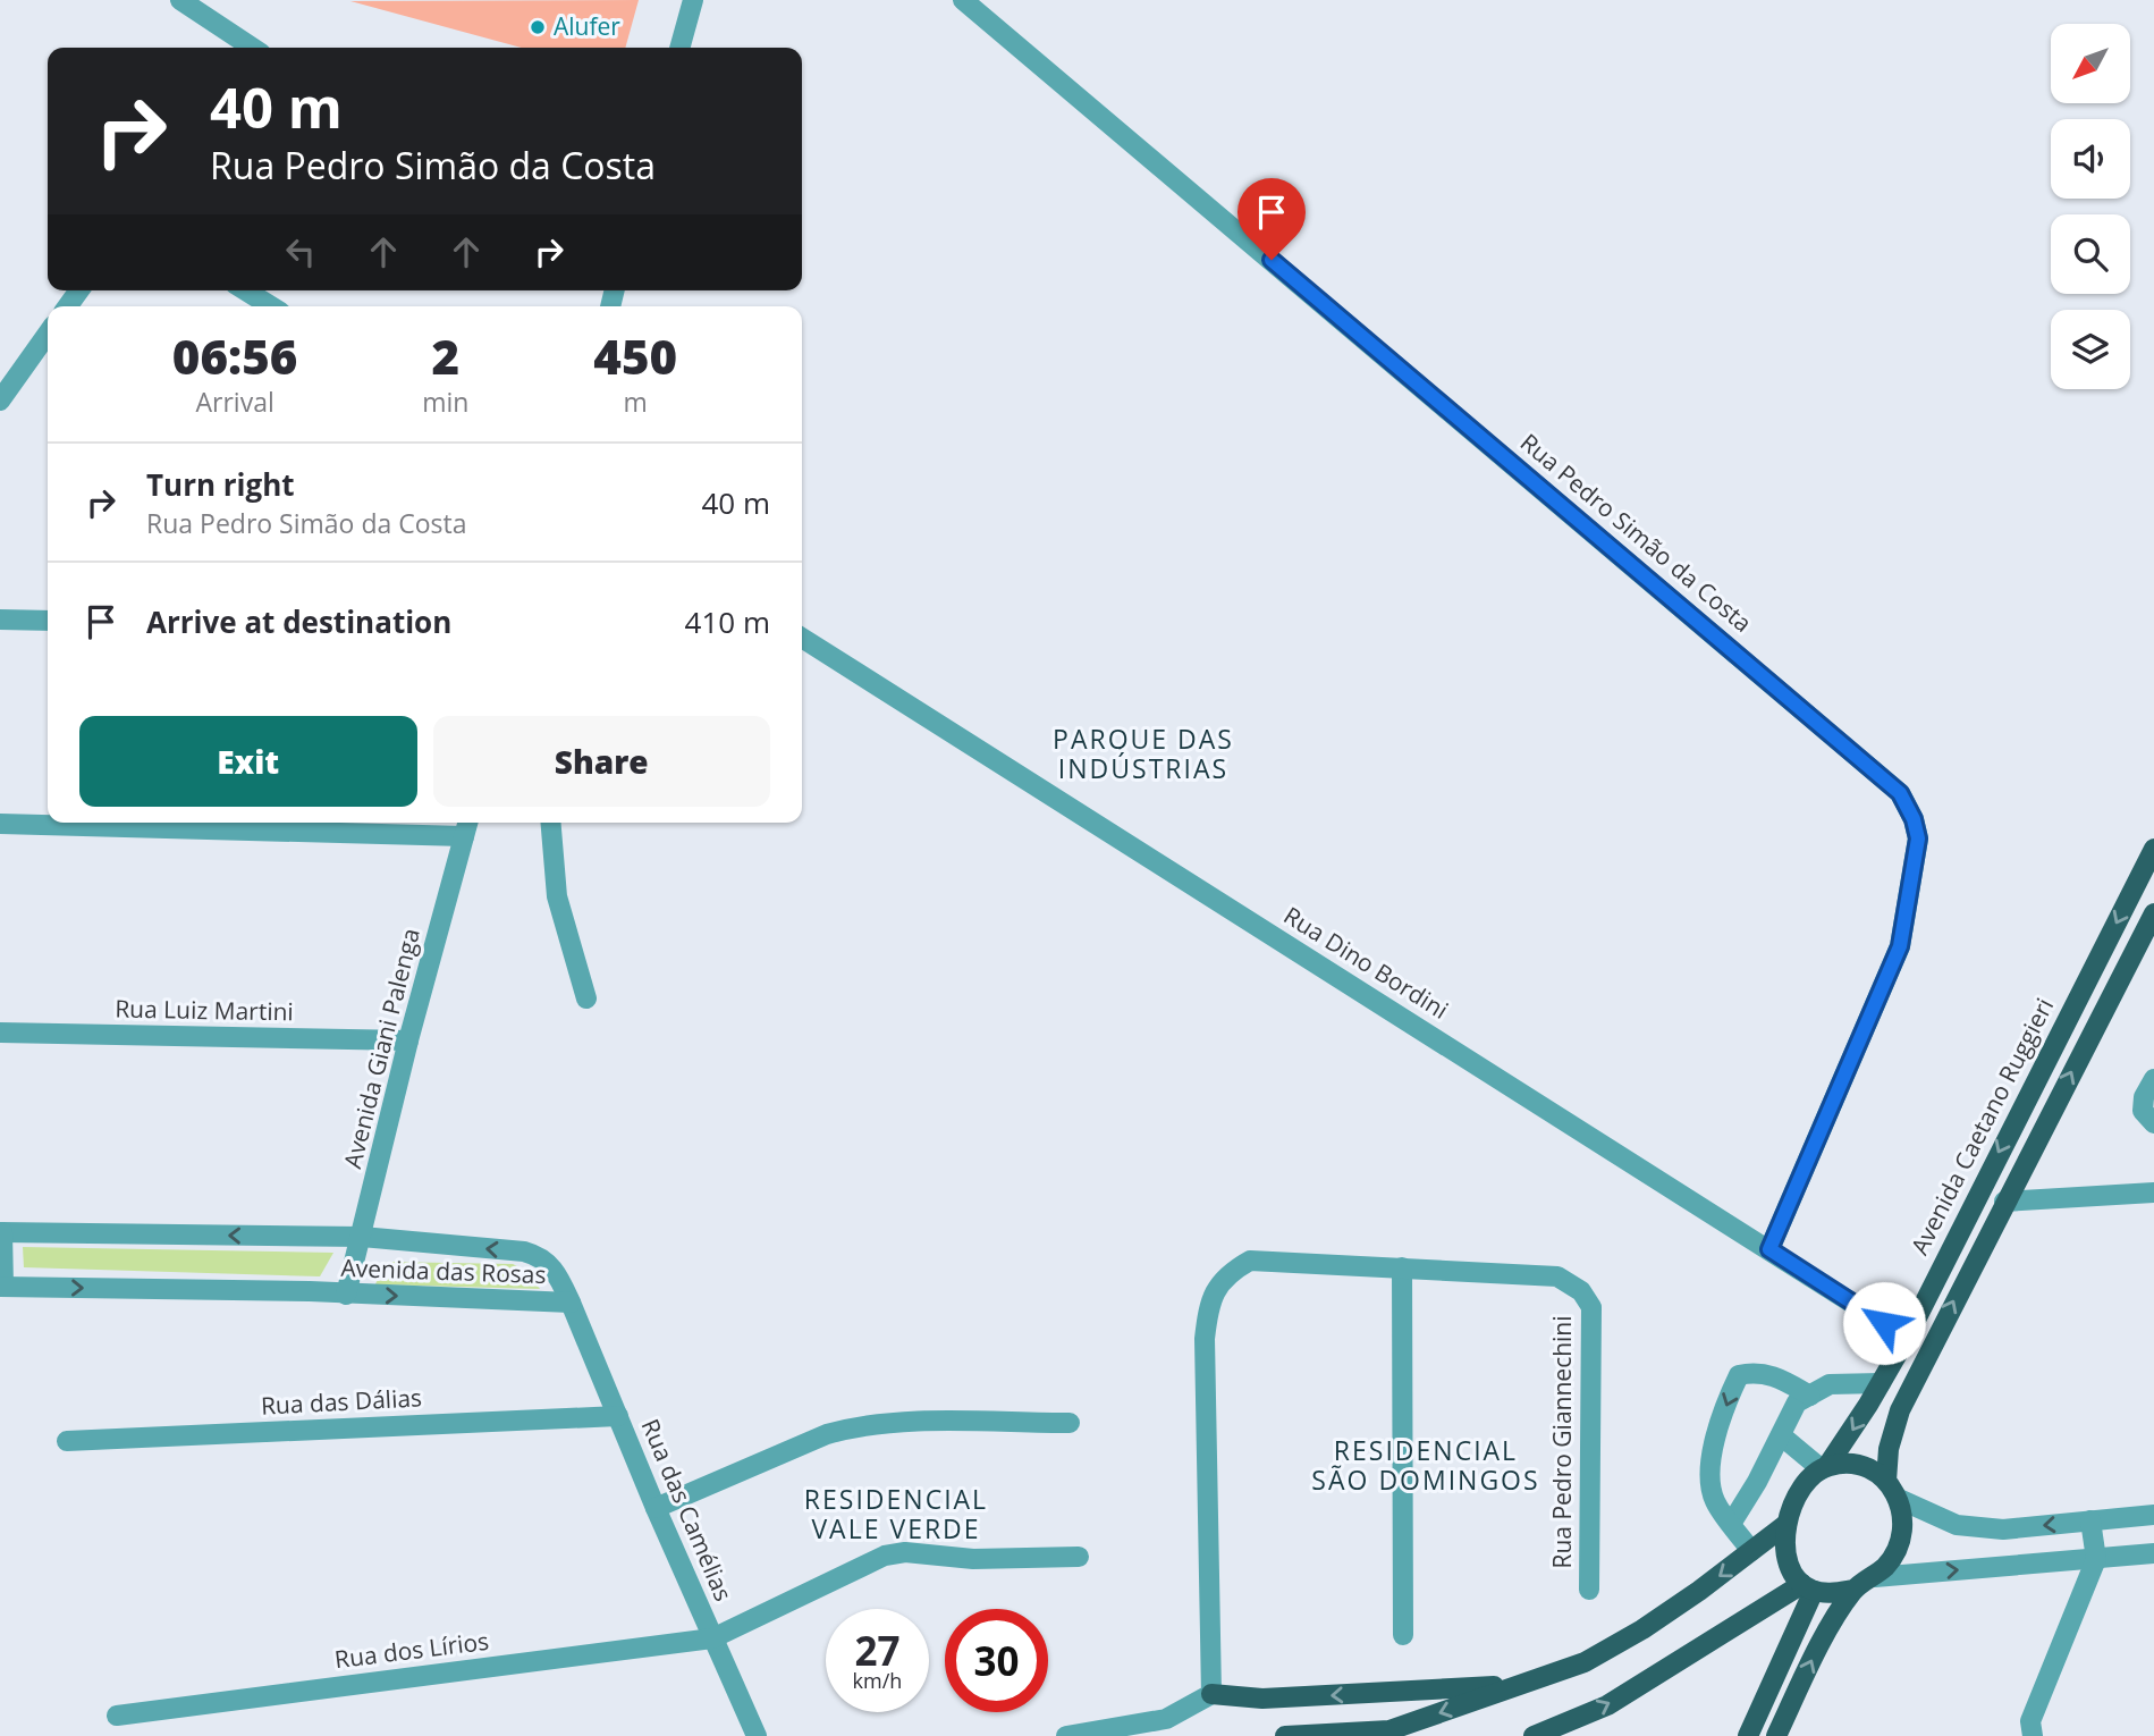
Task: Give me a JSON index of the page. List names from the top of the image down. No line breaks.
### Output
{"streets":{"main road":["Avenida Caetano Ruggieri"],"street":["Rua Pedro Simão da Costa","Rua Dino Bordini","Rua Luiz Martini","Avenida Giani Palenga","Avenida das Rosas","Rua das Dálias","Rua Pedro Giannechini","Rua das Camélias","Rua dos Lírios"]},"crossings":[["Rua Pedro Simão da Costa","Rua Dino Bordini"],["Rua Dino Bordini","Avenida Caetano Ruggieri"],["Rua Luiz Martini","Avenida Giani Palenga"],["Avenida Giani Palenga","Avenida das Rosas"],["Avenida das Rosas","Rua das Camélias"],["Rua das Dálias","Rua das Camélias"],["Rua das Camélias","Rua dos Lírios"]],"districts":["PARQUE DAS INDÚSTRIAS","RESIDENCIAL SÃO DOMINGOS","RESIDENCIAL VALE VERDE"],"places":["Alufer"],"north":"bottom left","page":{"turn":["40 m","Rua Pedro Simão da Costa"],"eta":["06:56","Arrival","2","min","450","m"],"list":[{"name":"Turn right","note":"Rua Pedro Simão da Costa","value":"40 m"},{"name":"Arrive at destination","value":"410 m"}],"buttons":["Exit","Share"],"speed":"27 km/h","limit":"30"}}
